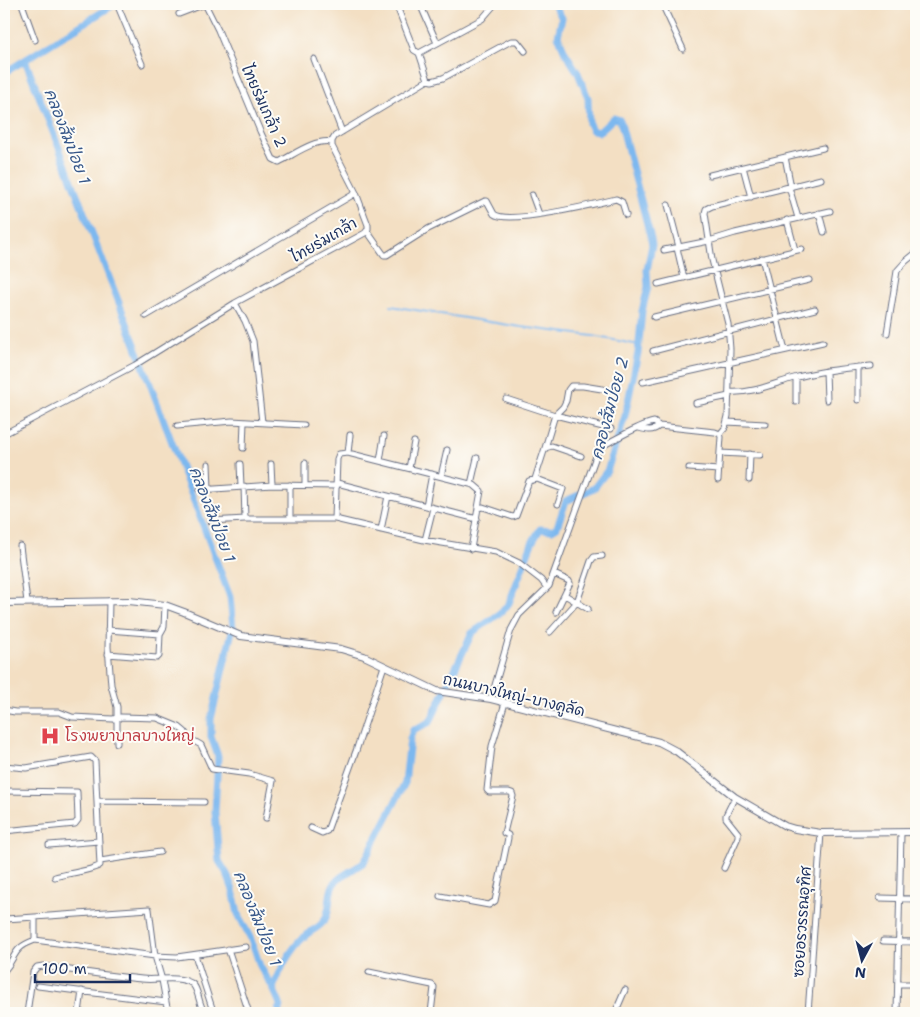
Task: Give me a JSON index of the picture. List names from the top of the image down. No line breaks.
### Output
{"streets":{"street":["ไทยร่มเกล้า 2","ไทยร่มเกล้า","ถนนบางใหญ่-บางคูลัด","ซอยอรวรรณอุทิศ"]},"crossings":[["ไทยร่มเกล้า 2","ไทยร่มเกล้า"],["ถนนบางใหญ่-บางคูลัด","ซอยอรวรรณอุทิศ"]],"water":["คลองส้มป่อย 1","คลองส้มป่อย 2"],"places":{"hospital":["โรงพยาบาลบางใหญ่"]},"scale_bar":"100 m","north":"bottom"}
